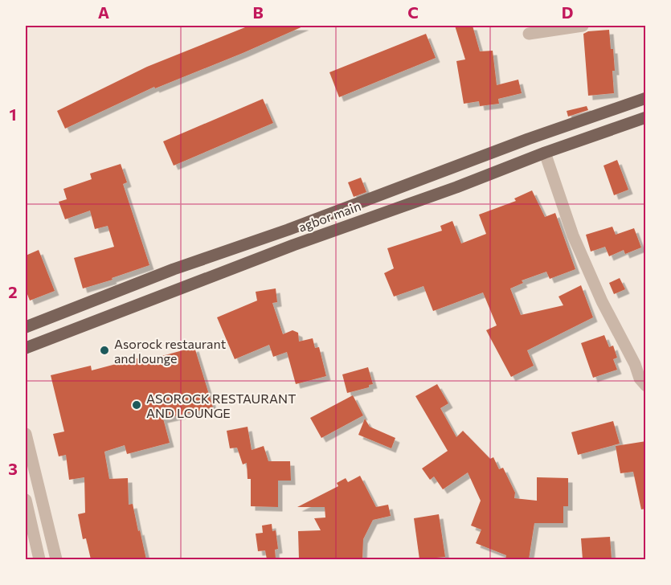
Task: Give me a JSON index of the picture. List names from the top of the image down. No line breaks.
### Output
{"streets":{"main road":["agbor main"]},"places":["Asorock restaurant and lounge","ASOROCK RESTAURANT AND LOUNGE"],"grid":{"columns":["A","B","C","D"],"rows":["1","2","3"]}}
